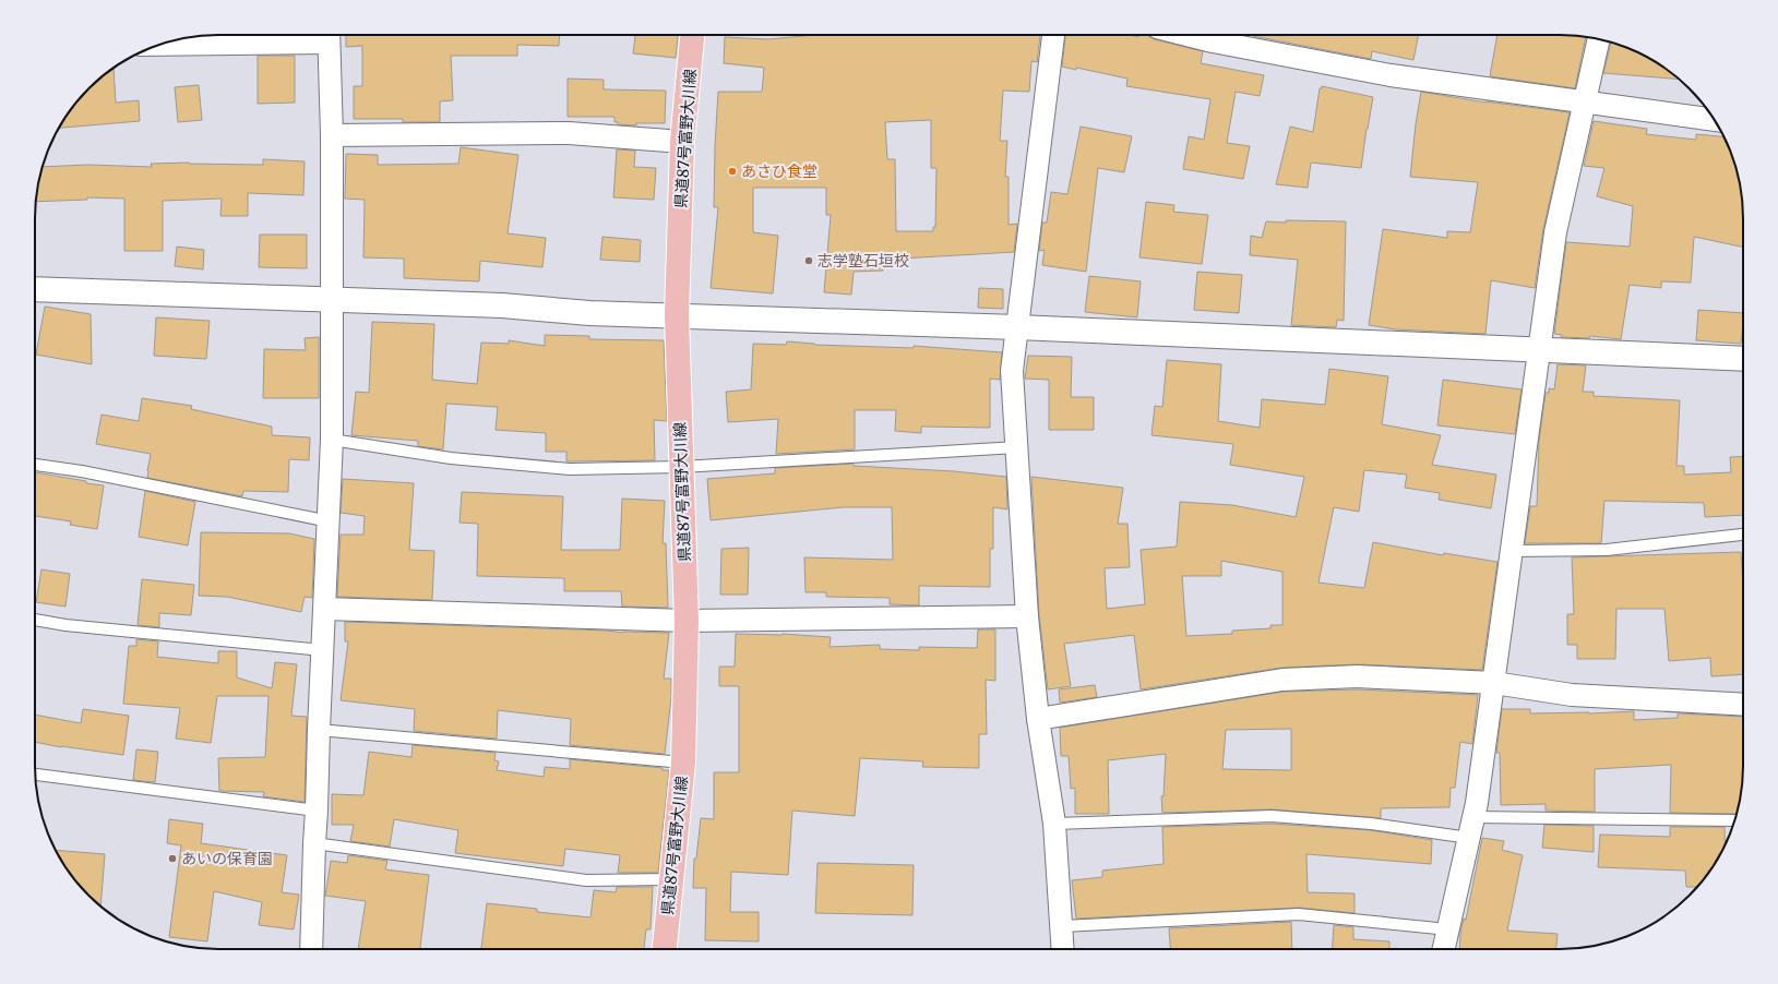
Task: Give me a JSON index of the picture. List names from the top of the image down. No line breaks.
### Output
{"streets":{"main road":["県道87号富野大川線"]},"places":["あさひ食堂","志学塾石垣校","あいの保育園"]}
